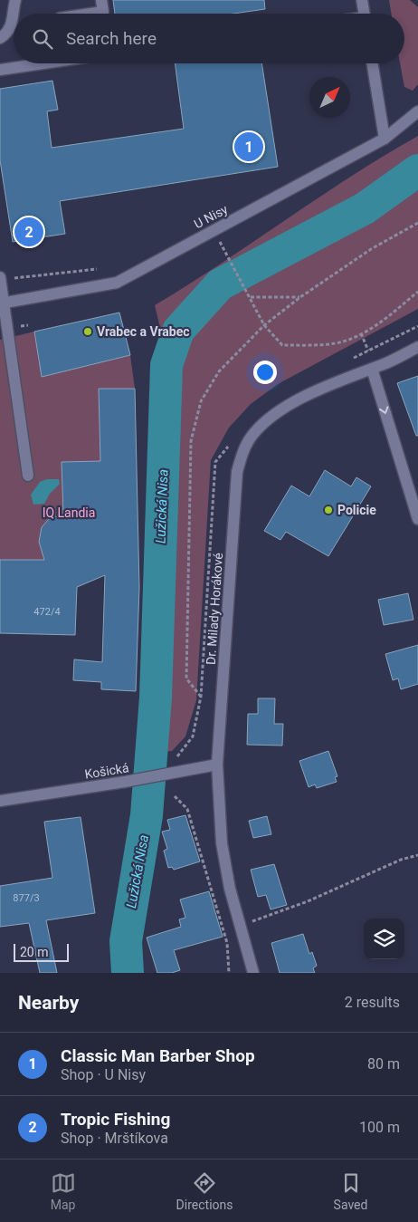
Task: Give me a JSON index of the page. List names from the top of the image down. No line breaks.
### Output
{"streets":{"street":["U Nisy","Dr. Milady Horákové","Košická"]},"crossings":[["Dr. Milady Horákové","Košická"]],"water":["Lužická Nisa"],"parks":["IQ Landia"],"places":["Vrabec a Vrabec","Policie"],"house_numbers":["472/4","877/3"],"scale_bar":"20 m","north":"top right","page":{"search":"Search here","pins":["1","2"],"scale":"20 m","heading":["Nearby","2 results"],"list":[{"mark":"1","name":"Classic Man Barber Shop","note":"Shop · U Nisy","value":"80 m"},{"mark":"2","name":"Tropic Fishing","note":"Shop · Mrštíkova","value":"100 m"}],"nav":["Map","Directions","Saved"]}}
